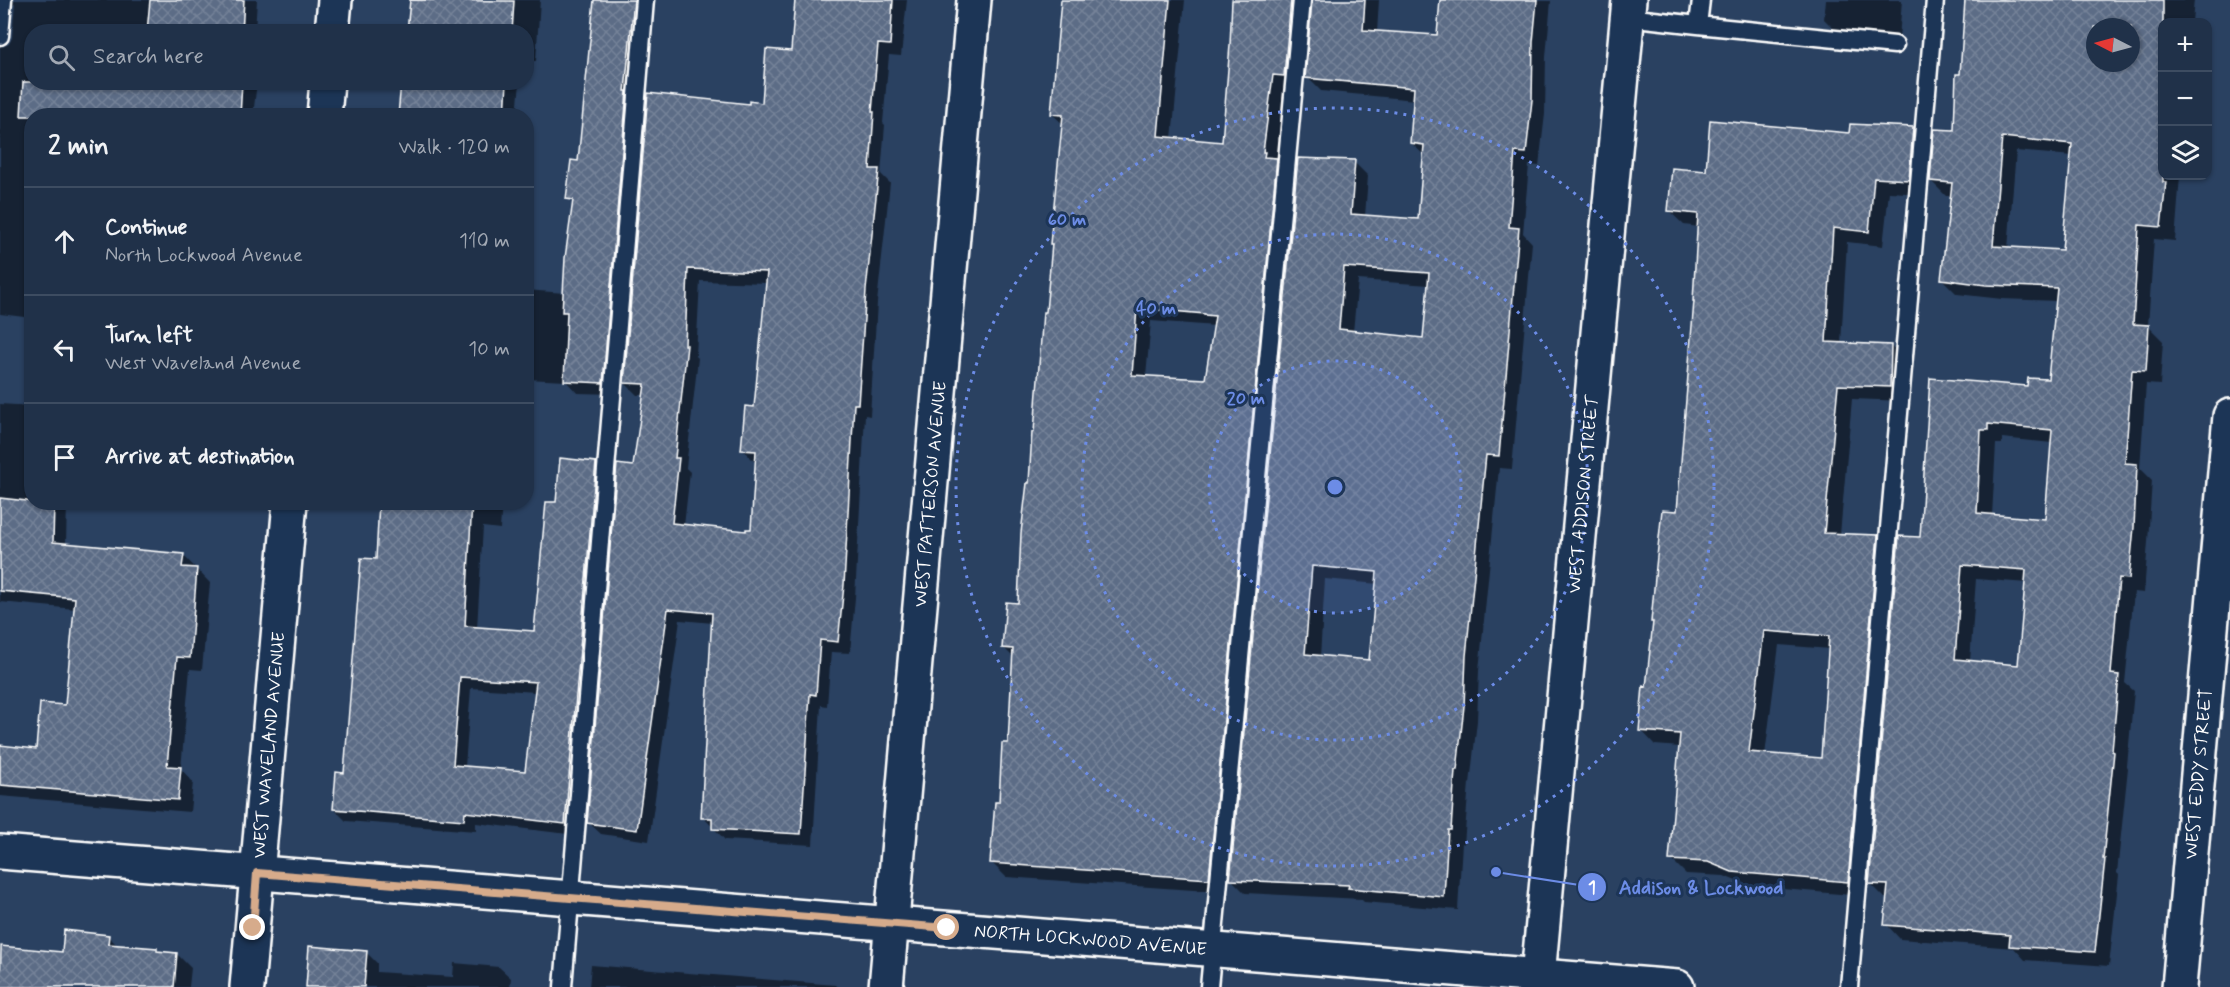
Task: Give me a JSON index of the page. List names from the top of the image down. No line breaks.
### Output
{"streets":{"street":["WEST ADDISON STREET","WEST PATTERSON AVENUE","WEST WAVELAND AVENUE","WEST EDDY STREET","NORTH LOCKWOOD AVENUE"]},"crossings":[["WEST ADDISON STREET","NORTH LOCKWOOD AVENUE"],["WEST PATTERSON AVENUE","NORTH LOCKWOOD AVENUE"],["WEST WAVELAND AVENUE","NORTH LOCKWOOD AVENUE"]],"places":["Addison & Lockwood"],"north":"left","page":{"map_buttons":["+","−"],"search":"Search here","heading":["2 min","Walk · 120 m"],"list":[["Continue","North Lockwood Avenue","110 m"],["Turn left","West Waveland Avenue","10 m"],"Arrive at destination"]},"rings":["60 m","40 m","20 m"]}
